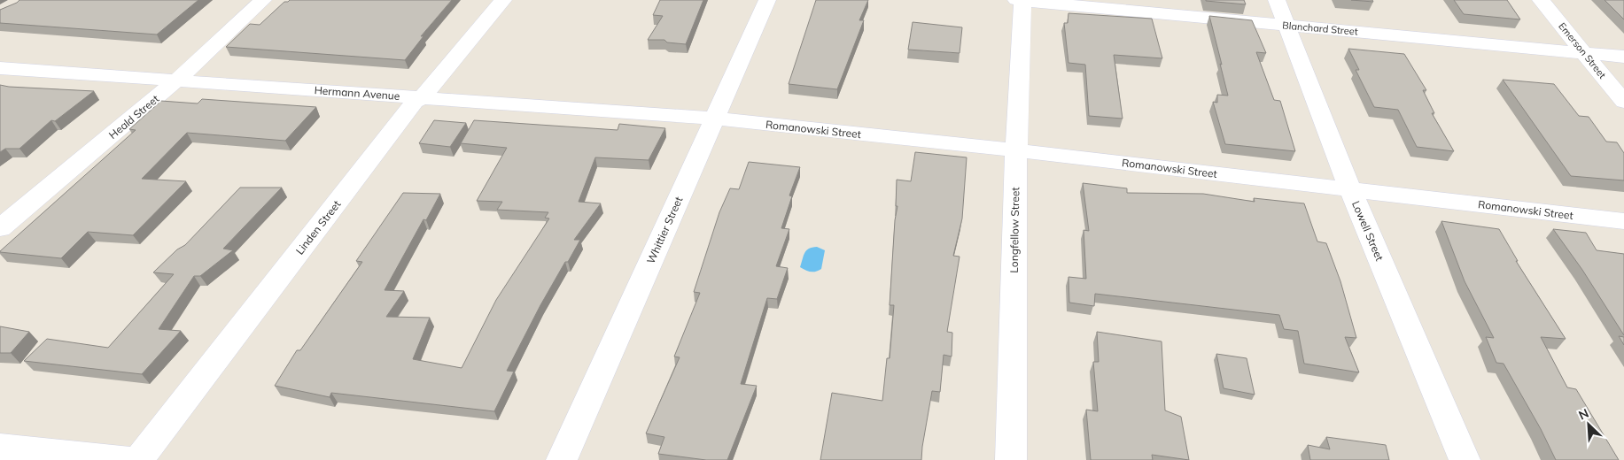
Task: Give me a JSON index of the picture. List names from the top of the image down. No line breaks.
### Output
{"streets":{"street":["Blanchard Street","Emerson Street","Hermann Avenue","Heald Street","Romanowski Street","Linden Street","Whittier Street","Longfellow Street","Lowell Street"]},"crossings":[["Blanchard Street","Emerson Street"],["Blanchard Street","Longfellow Street"],["Blanchard Street","Lowell Street"],["Hermann Avenue","Heald Street"],["Hermann Avenue","Romanowski Street"],["Hermann Avenue","Linden Street"],["Hermann Avenue","Whittier Street"],["Romanowski Street","Whittier Street"],["Romanowski Street","Longfellow Street"],["Romanowski Street","Lowell Street"]],"north":"top left"}
